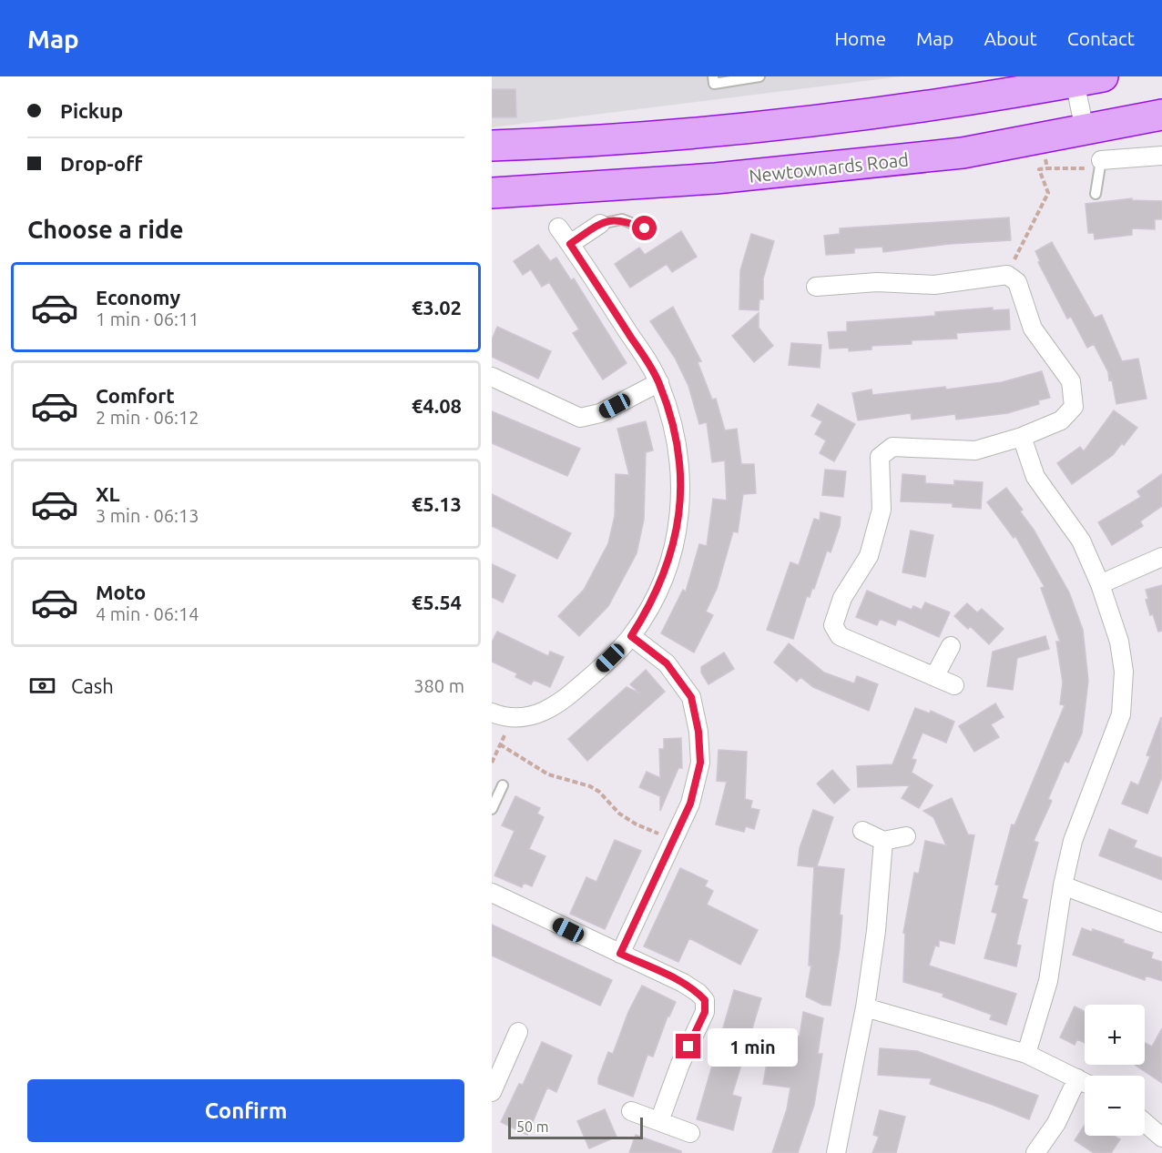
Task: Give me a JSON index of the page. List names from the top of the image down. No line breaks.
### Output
{"streets":{"highway":["Newtownards Road"]},"scale_bar":"50 m","page":{"header":"Map","nav":["Home","Map","About","Contact"],"banner":["Pickup","Drop-off"],"heading":"Choose a ride","list":[{"name":"Economy","note":"1 min · 06:11","value":"€3.02"},{"name":"Comfort","note":"2 min · 06:12","value":"€4.08"},{"name":"XL","note":"3 min · 06:13","value":"€5.13"},{"name":"Moto","note":"4 min · 06:14","value":"€5.54"}],"pay":["Cash","380 m"],"map_buttons":["+","−"],"bubble":"1 min","buttons":"Confirm","scale":"50 m"}}
